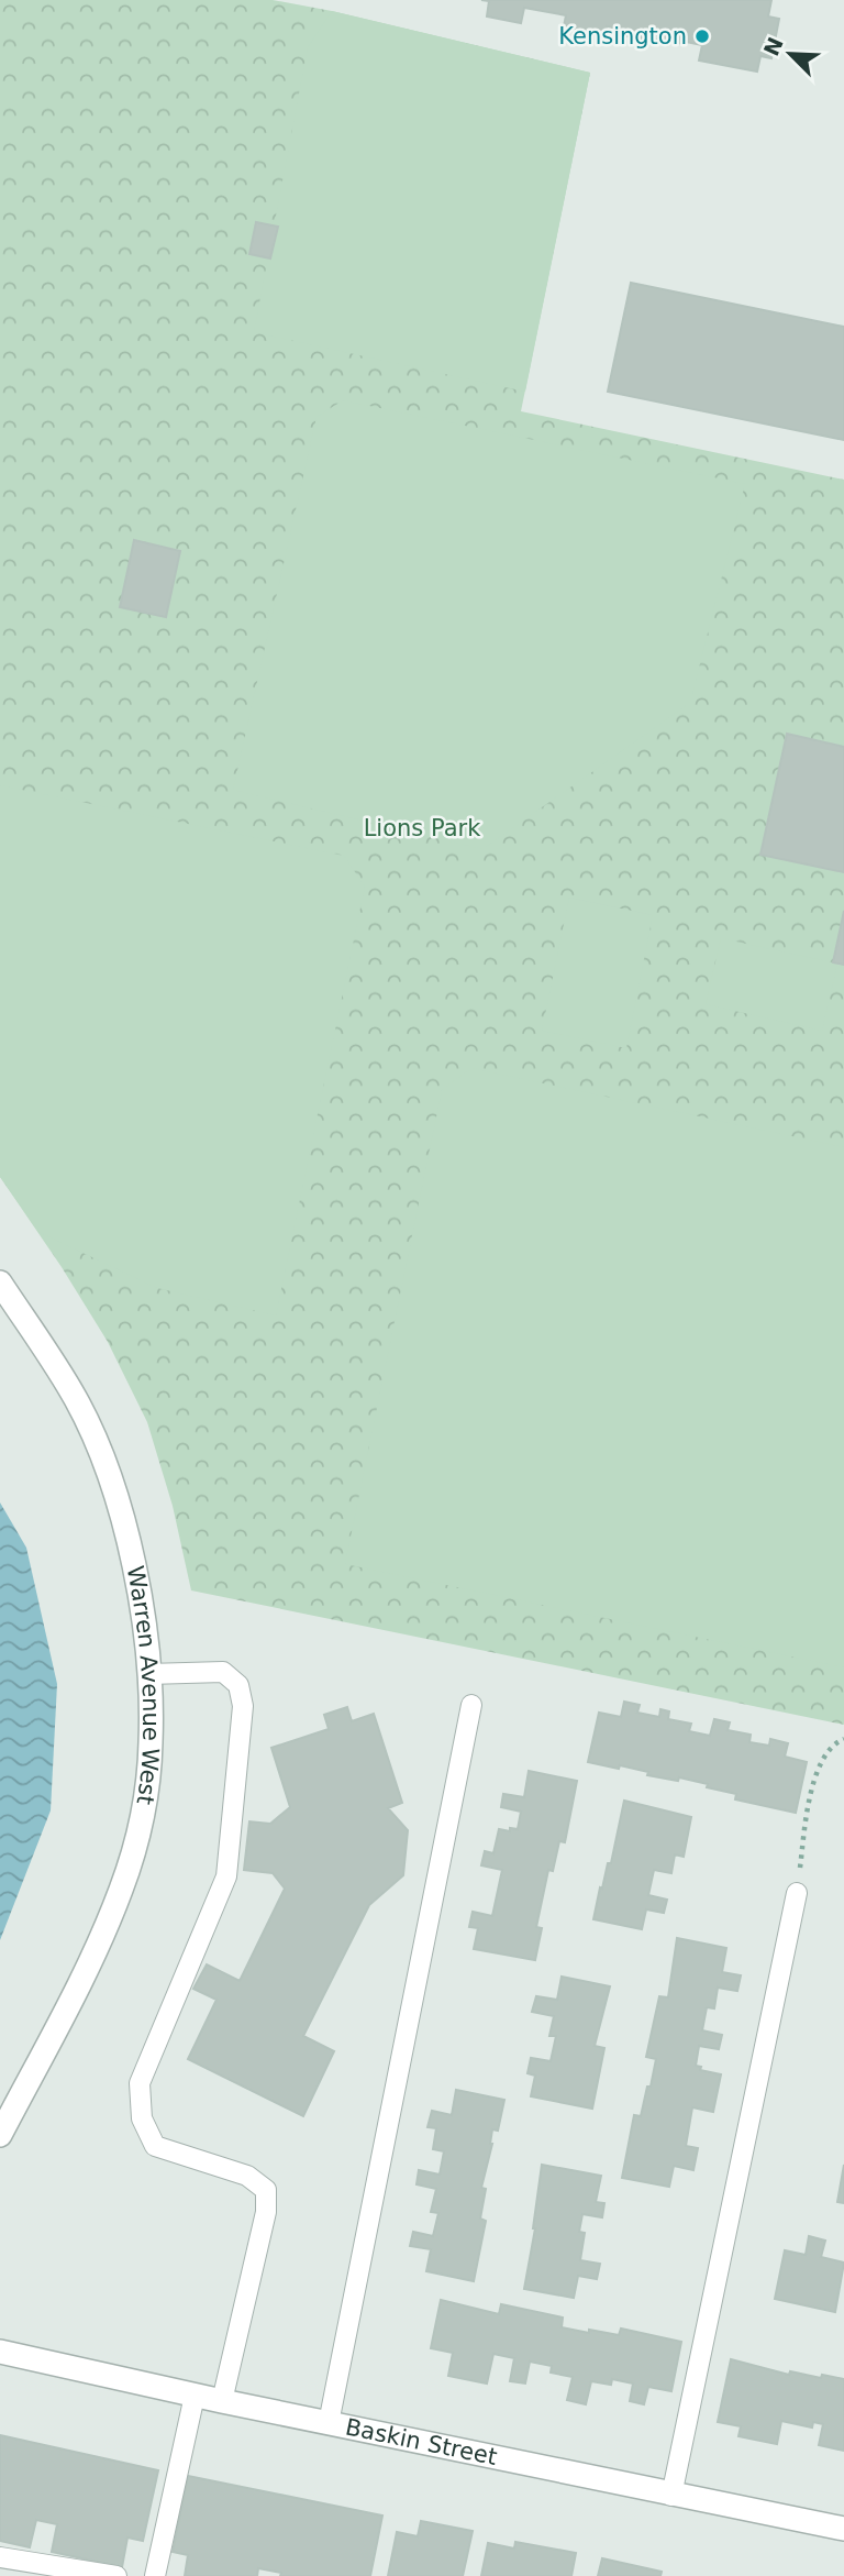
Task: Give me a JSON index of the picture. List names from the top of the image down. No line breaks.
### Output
{"streets":{"street":["Warren Avenue West","Baskin Street"]},"parks":["Lions Park"],"places":["Kensington"],"north":"top left"}
